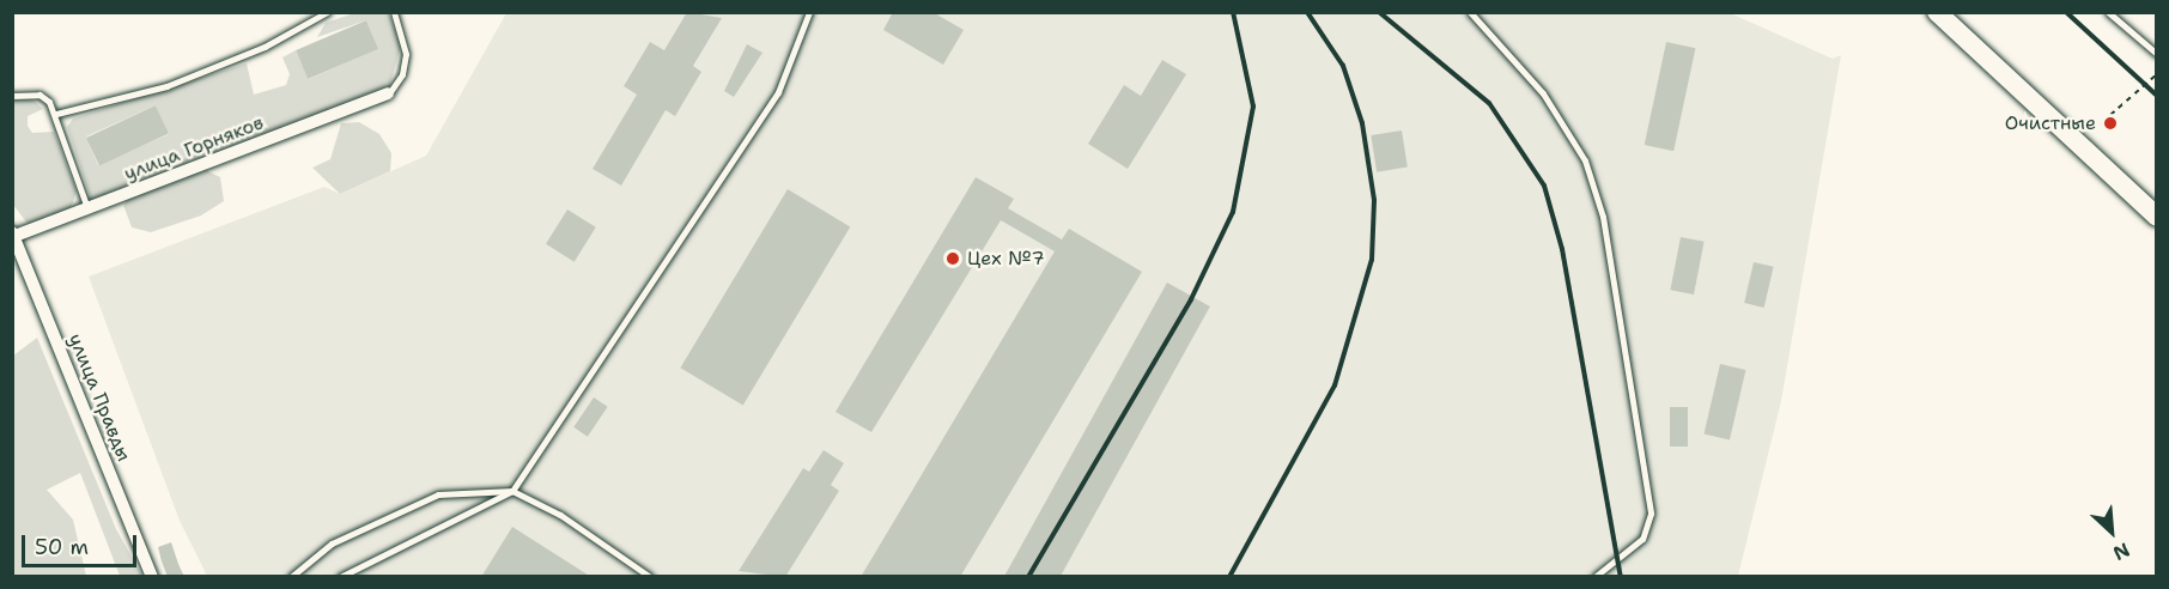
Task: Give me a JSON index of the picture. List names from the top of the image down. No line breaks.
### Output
{"streets":{"street":["улица Горняков","улица Правды"]},"crossings":[["улица Горняков","улица Правды"]],"places":["Очистные","Цех №7"],"scale_bar":"50 m","north":"bottom right"}
